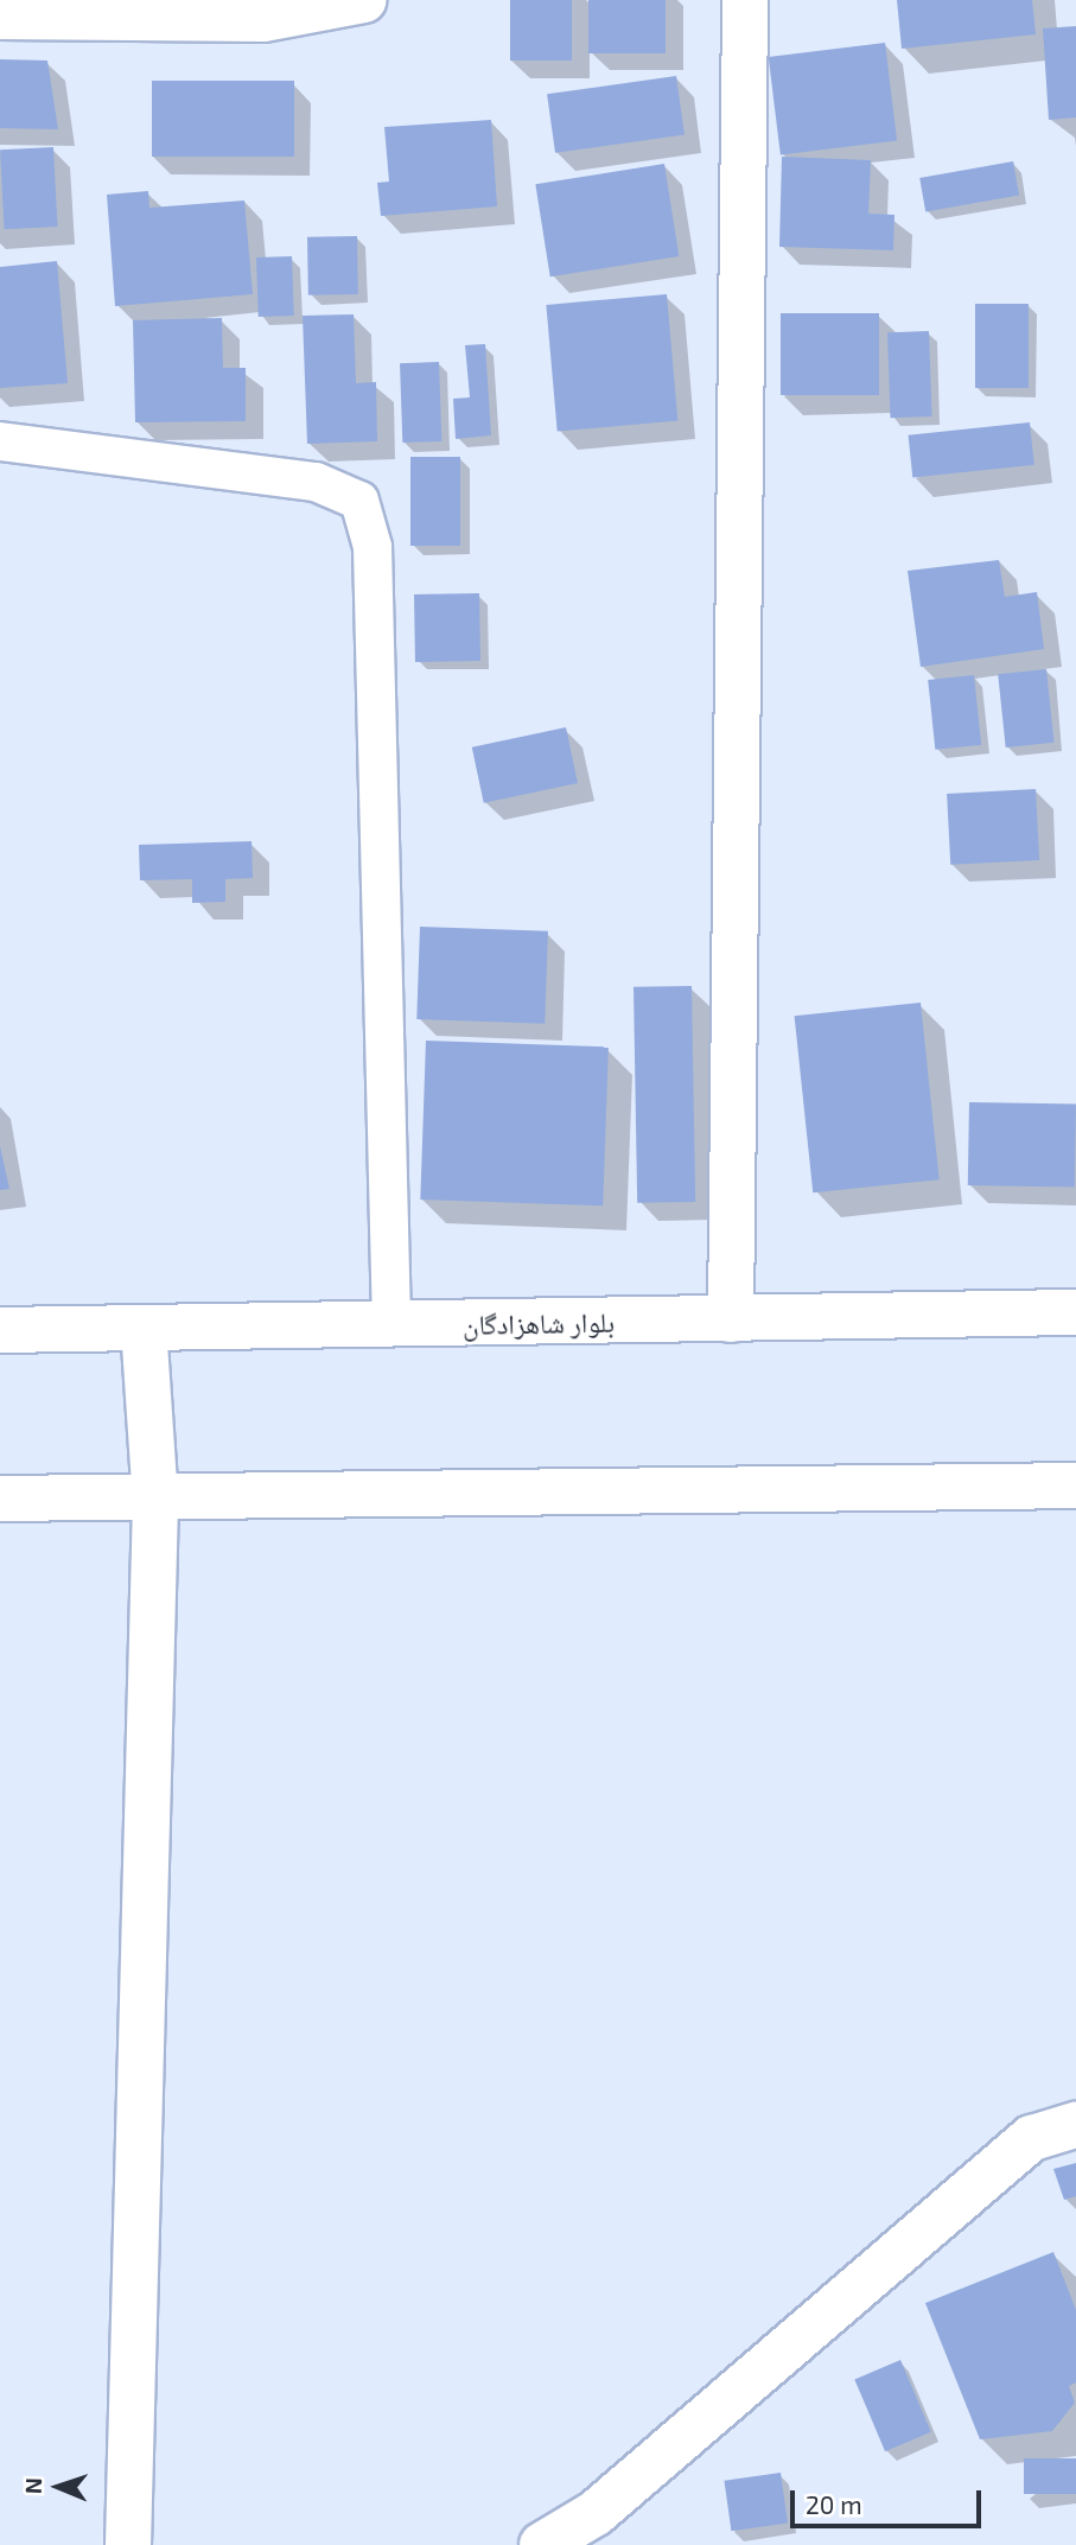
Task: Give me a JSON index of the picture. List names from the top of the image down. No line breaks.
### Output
{"streets":{"street":["بلوار شاهزادگان"]},"scale_bar":"20 m","north":"left"}
